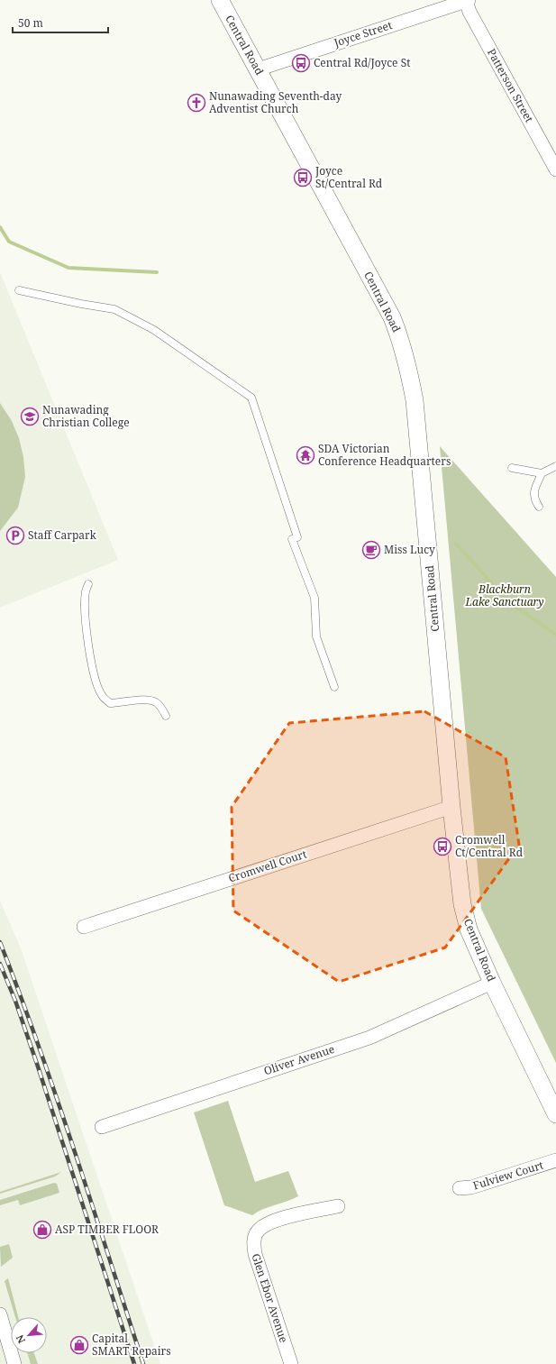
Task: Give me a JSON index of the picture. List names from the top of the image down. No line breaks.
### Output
{"streets":{"street":["Joyce Street","Central Road","Patterson Street","Cromwell Court","Oliver Avenue","Fulview Court","Glen Ebor Avenue"]},"crossings":[["Joyce Street","Central Road"],["Joyce Street","Patterson Street"],["Central Road","Cromwell Court"],["Central Road","Oliver Avenue"]],"parks":["Blackburn Lake Sanctuary"],"places":{"bus stop":["Central Rd/Joyce St","Joyce St/Central Rd","Cromwell Ct/Central Rd"],"church":["Nunawading Seventh-day Adventist Church"],"school or university":["Nunawading Christian College"],"temple":["SDA Victorian Conference Headquarters"],"parking":["Staff Carpark"],"cafe":["Miss Lucy"],"shop":["ASP TIMBER FLOOR","Capital SMART Repairs"]},"scale_bar":"50 m","north":"bottom left"}
